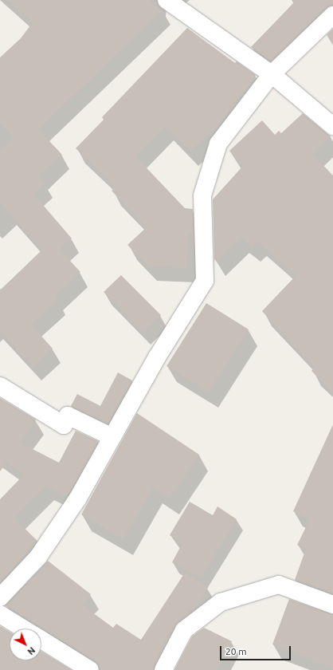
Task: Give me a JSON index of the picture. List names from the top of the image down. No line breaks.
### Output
{"scale_bar":"20 m","north":"bottom right"}
